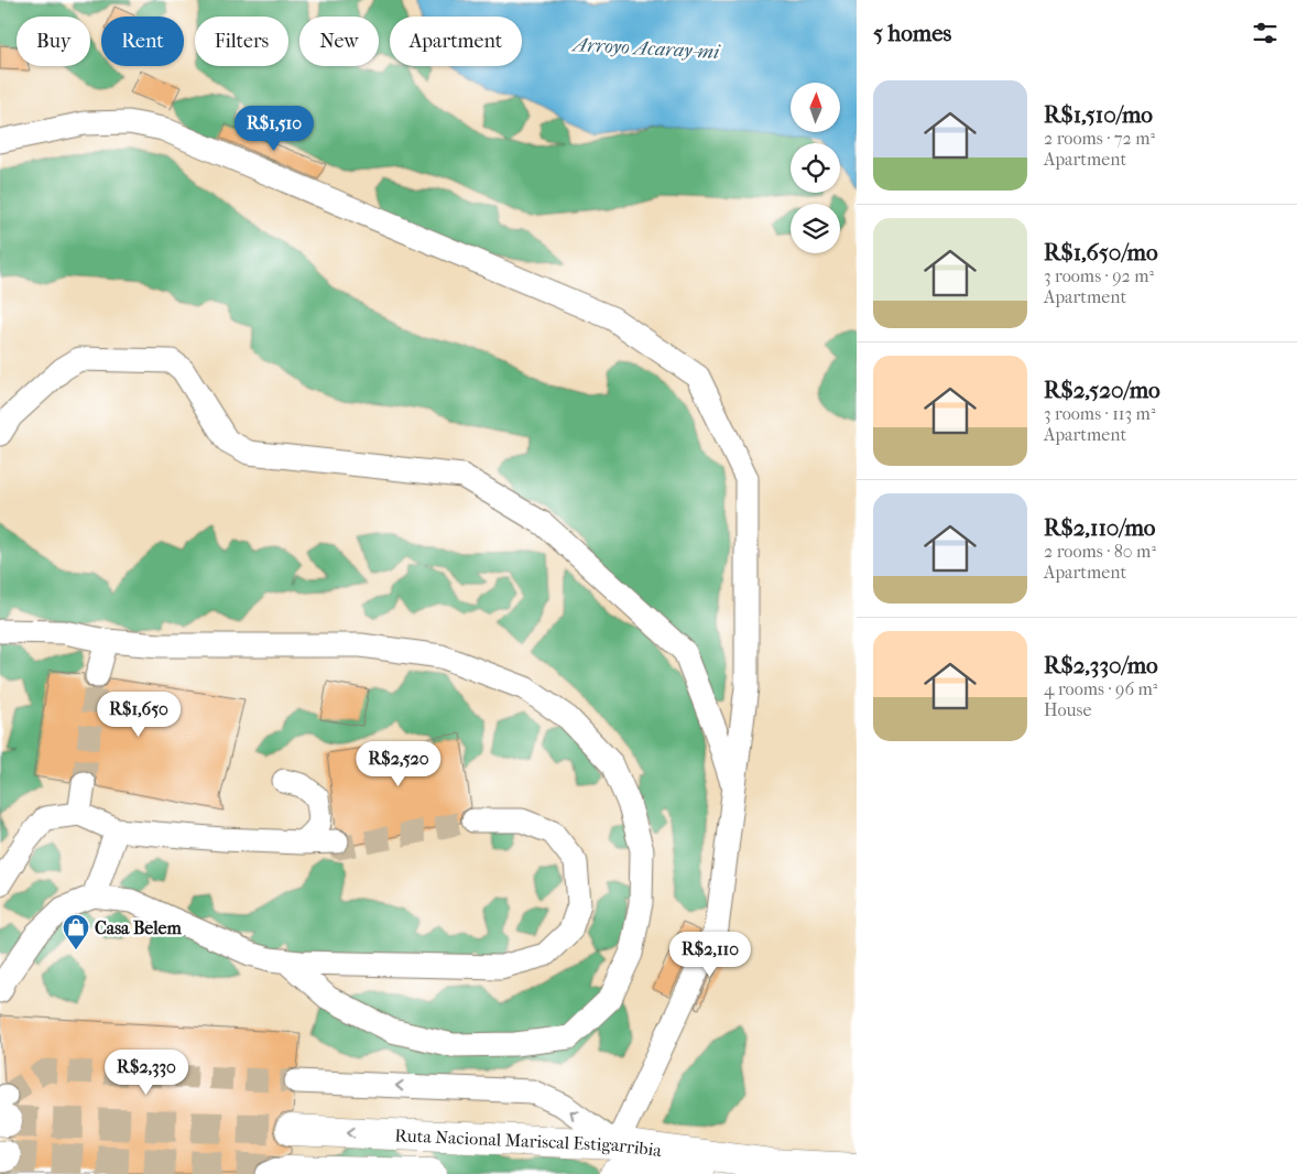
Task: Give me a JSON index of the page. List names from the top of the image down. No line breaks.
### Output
{"streets":{"highway":["Ruta Nacional Mariscal Estigarribia"]},"water":["Arroyo Acaray-mi"],"places":{"shop":["Casa Belem"]},"north":"top","page":{"heading":"5 homes","chip":["Buy","Rent","Filters","New","Apartment"],"list":[{"name":"R$1,510/mo","note":"2 rooms · 72 m² · Apartment"},{"name":"R$1,650/mo","note":"3 rooms · 92 m² · Apartment"},{"name":"R$2,520/mo","note":"3 rooms · 113 m² · Apartment"},{"name":"R$2,110/mo","note":"2 rooms · 80 m² · Apartment"},{"name":"R$2,330/mo","note":"4 rooms · 96 m² · House"}],"price":["R$1,510","R$1,650","R$2,520","R$2,110","R$2,330"]}}
